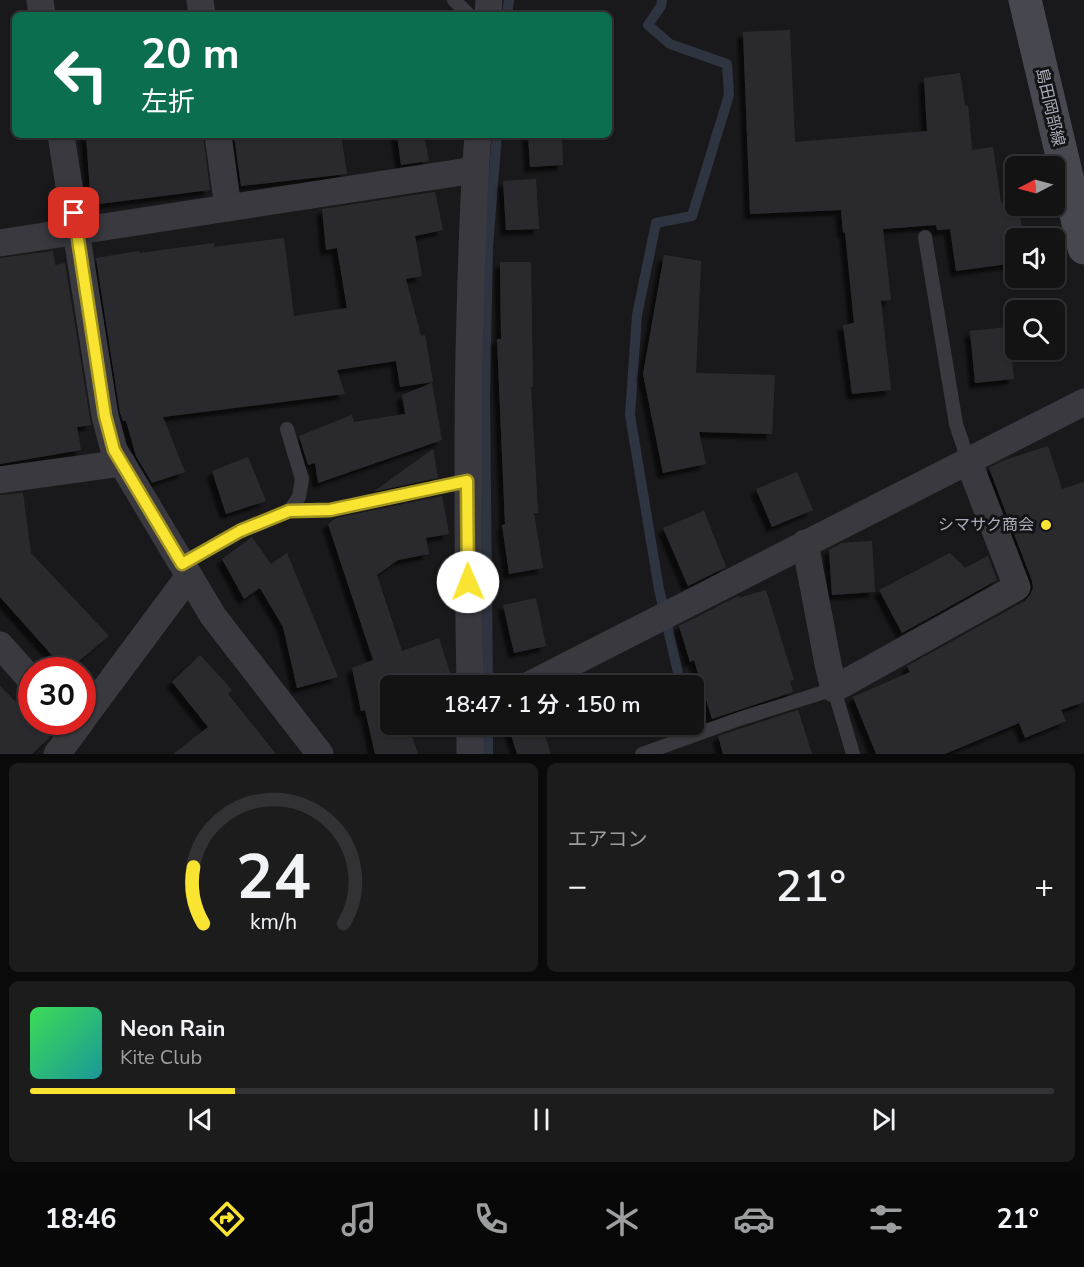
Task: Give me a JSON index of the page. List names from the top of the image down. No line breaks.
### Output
{"streets":{"main road":["島田岡部線"]},"places":["シマサク商会"],"north":"left","page":{"turn":["20 m","左折"],"limit":"30","trip":"18:47 · 1 分 · 150 m","tile":"エアコン","heat":["−","21°","+"],"song":["Neon Rain","Kite Club"],"tabs":["18:46","21°"],"gauge":["24","km/h"]}}
